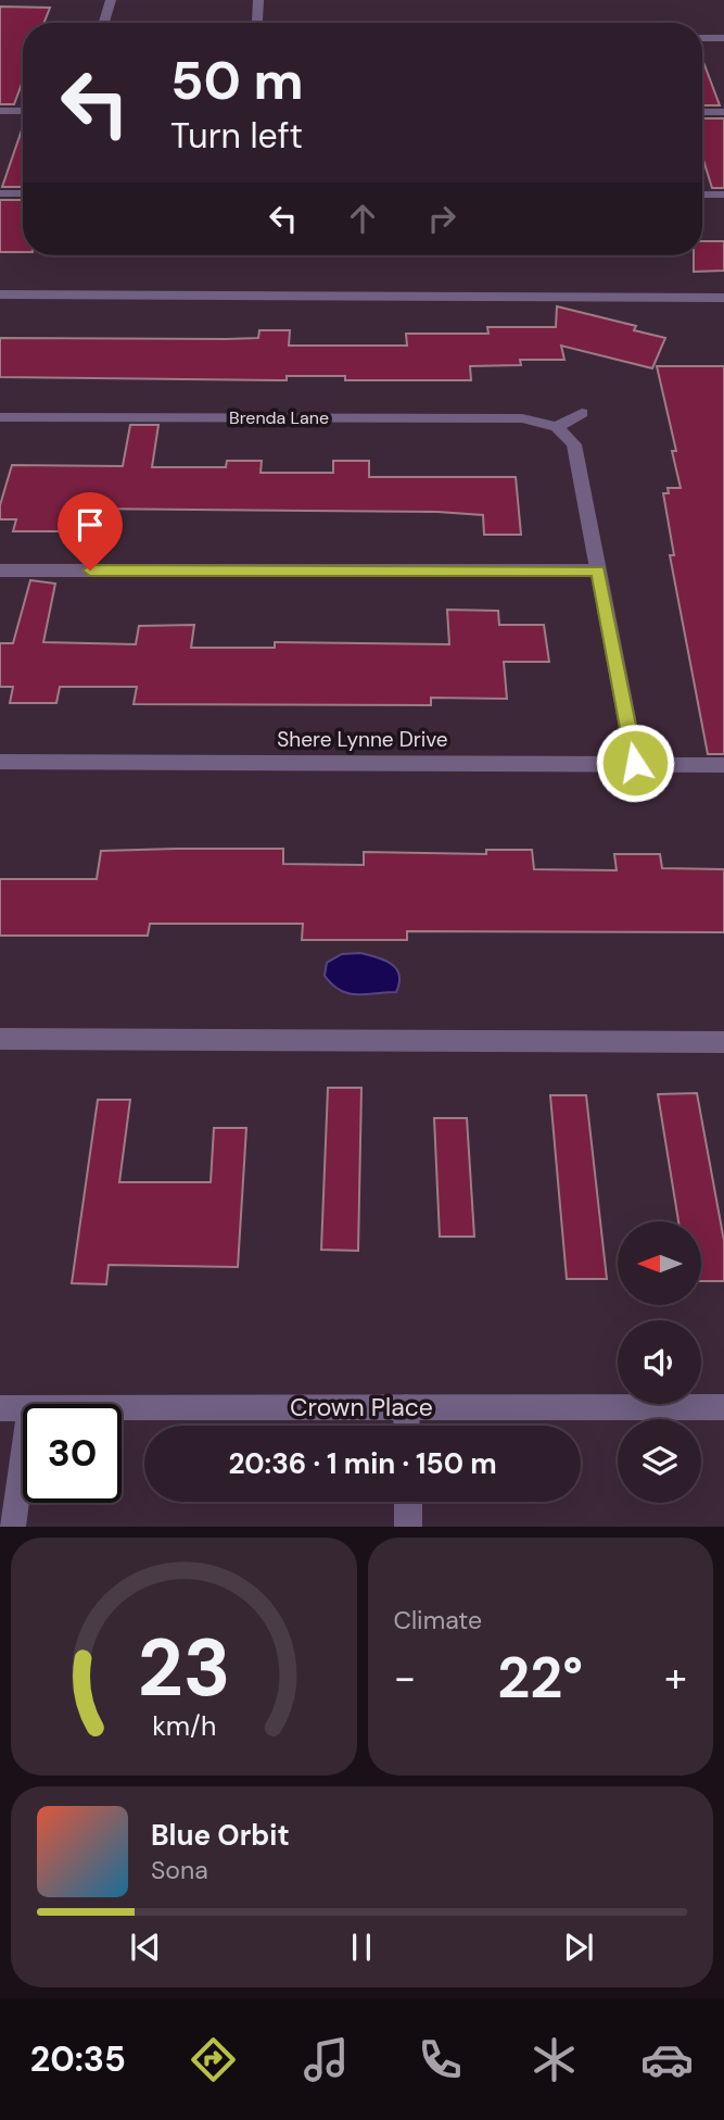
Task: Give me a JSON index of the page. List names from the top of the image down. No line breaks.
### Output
{"streets":{"street":["Brenda Lane","Shere Lynne Drive","Crown Place"]},"north":"left","page":{"turn":["50 m","Turn left"],"limit":"30","trip":"20:36 · 1 min · 150 m","tile":"Climate","heat":["−","22°","+"],"song":["Blue Orbit","Sona"],"tabs":"20:35","gauge":["23","km/h"]}}
